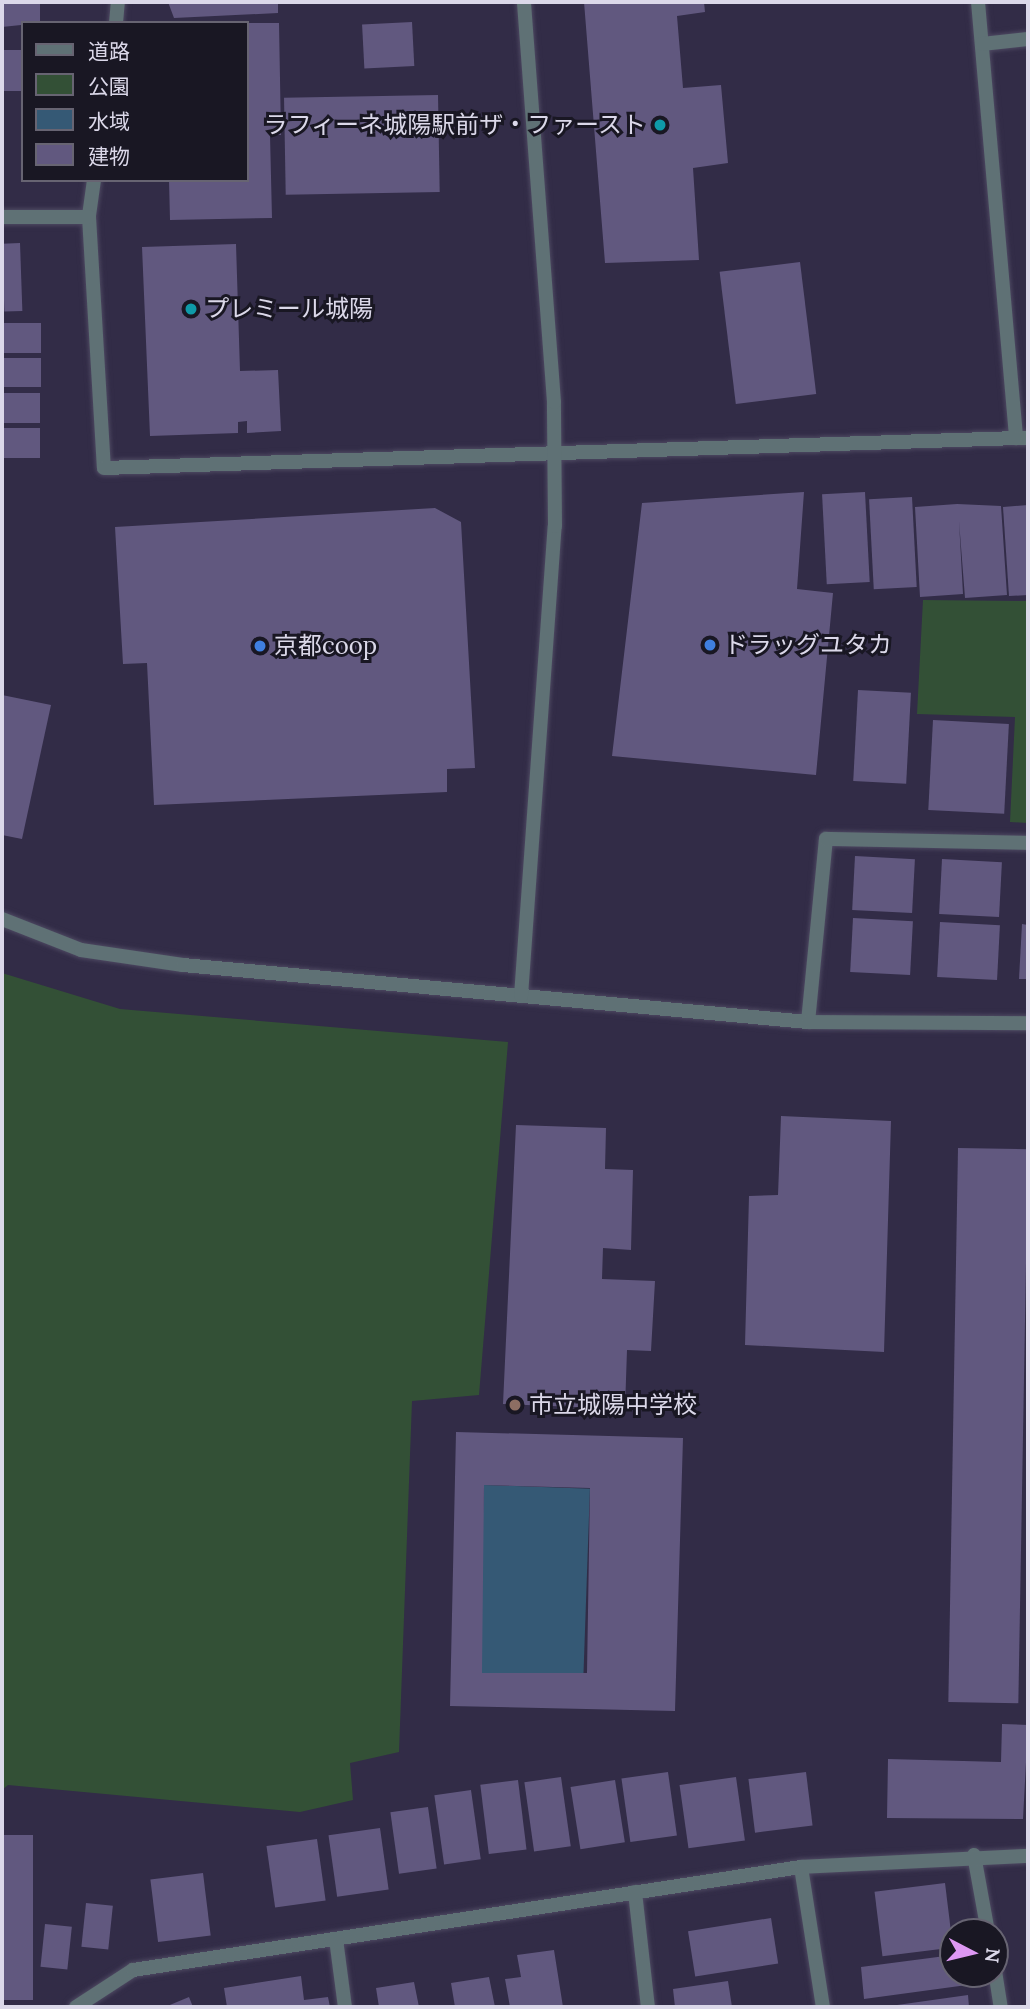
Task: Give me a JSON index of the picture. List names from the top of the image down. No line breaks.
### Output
{"places":["ラフィーネ城陽駅前ザ・ファースト","プレミール城陽","ドラッグユタカ","京都coop","市立城陽中学校"],"legend":["道路","公園","水域","建物"],"north":"right"}
